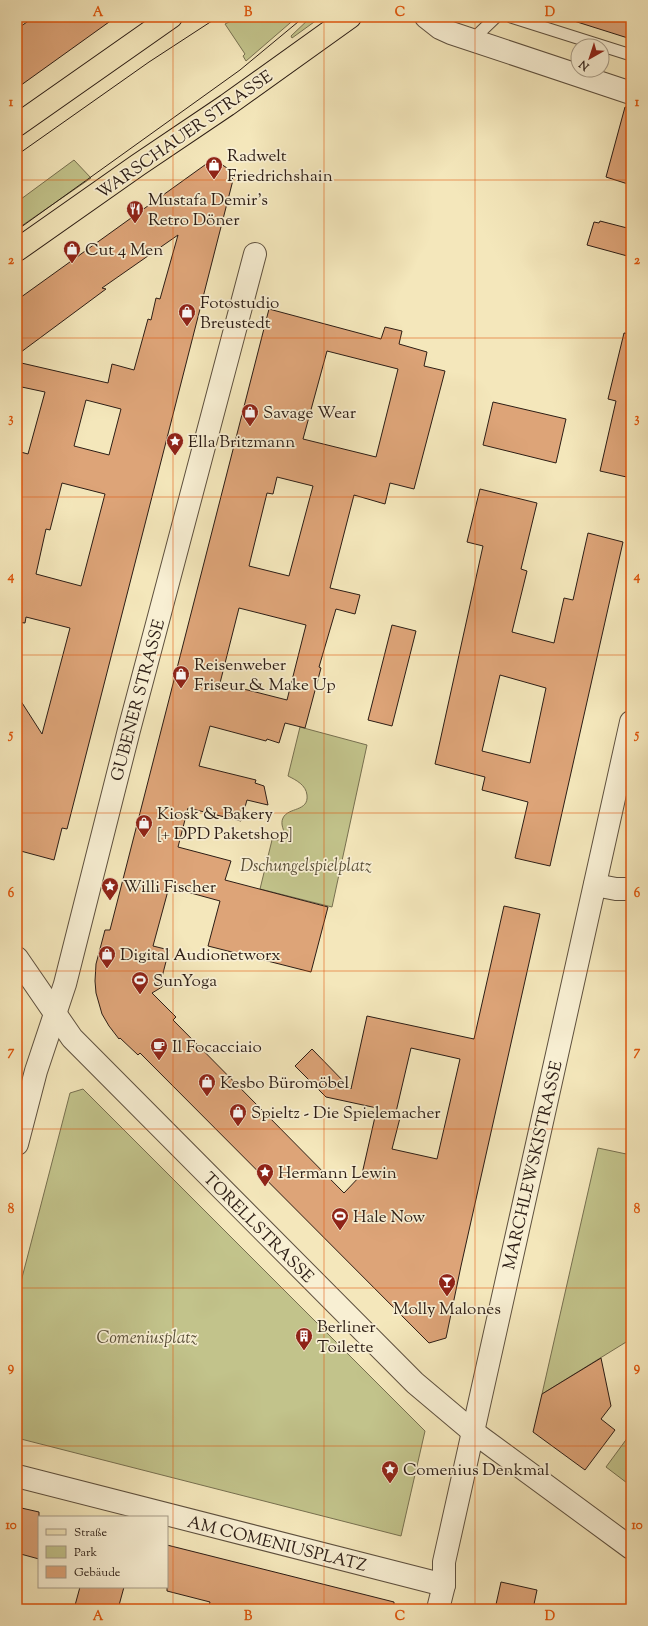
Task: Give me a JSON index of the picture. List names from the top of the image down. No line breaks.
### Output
{"streets":{"main road":["WARSCHAUER STRASSE"],"street":["GUBENER STRASSE","MARCHLEWSKISTRASSE","TORELLSTRASSE","AM COMENIUSPLATZ"]},"crossings":[["GUBENER STRASSE","TORELLSTRASSE"],["MARCHLEWSKISTRASSE","TORELLSTRASSE"],["MARCHLEWSKISTRASSE","AM COMENIUSPLATZ"]],"parks":["Dschungelspielplatz","Comeniusplatz"],"places":{"shop":["Radwelt Friedrichshain","Cut 4 Men","Fotostudio Breustedt","Savage Wear","Reisenweber Friseur & Make Up","Kiosk & Bakery [+ DPD Paketshop]","Digital Audionetworx","Kesbo Büromöbel","Spieltz - Die Spielemacher"],"restaurant":["Mustafa Demir's Retro Döner"],"place":["Ella Britzmann","Willi Fischer","Hermann Lewin","Comenius Denkmal"],"sports":["SunYoga","Hale Now"],"cafe":["Il Focacciaio"],"bar":["Molly Malones"],"building":["Berliner Toilette"]},"legend":["Straße","Park","Gebäude"],"north":"bottom left","grid":{"columns":["A","B","C","D"],"rows":["1","2","3","4","5","6","7","8","9","10"]}}
